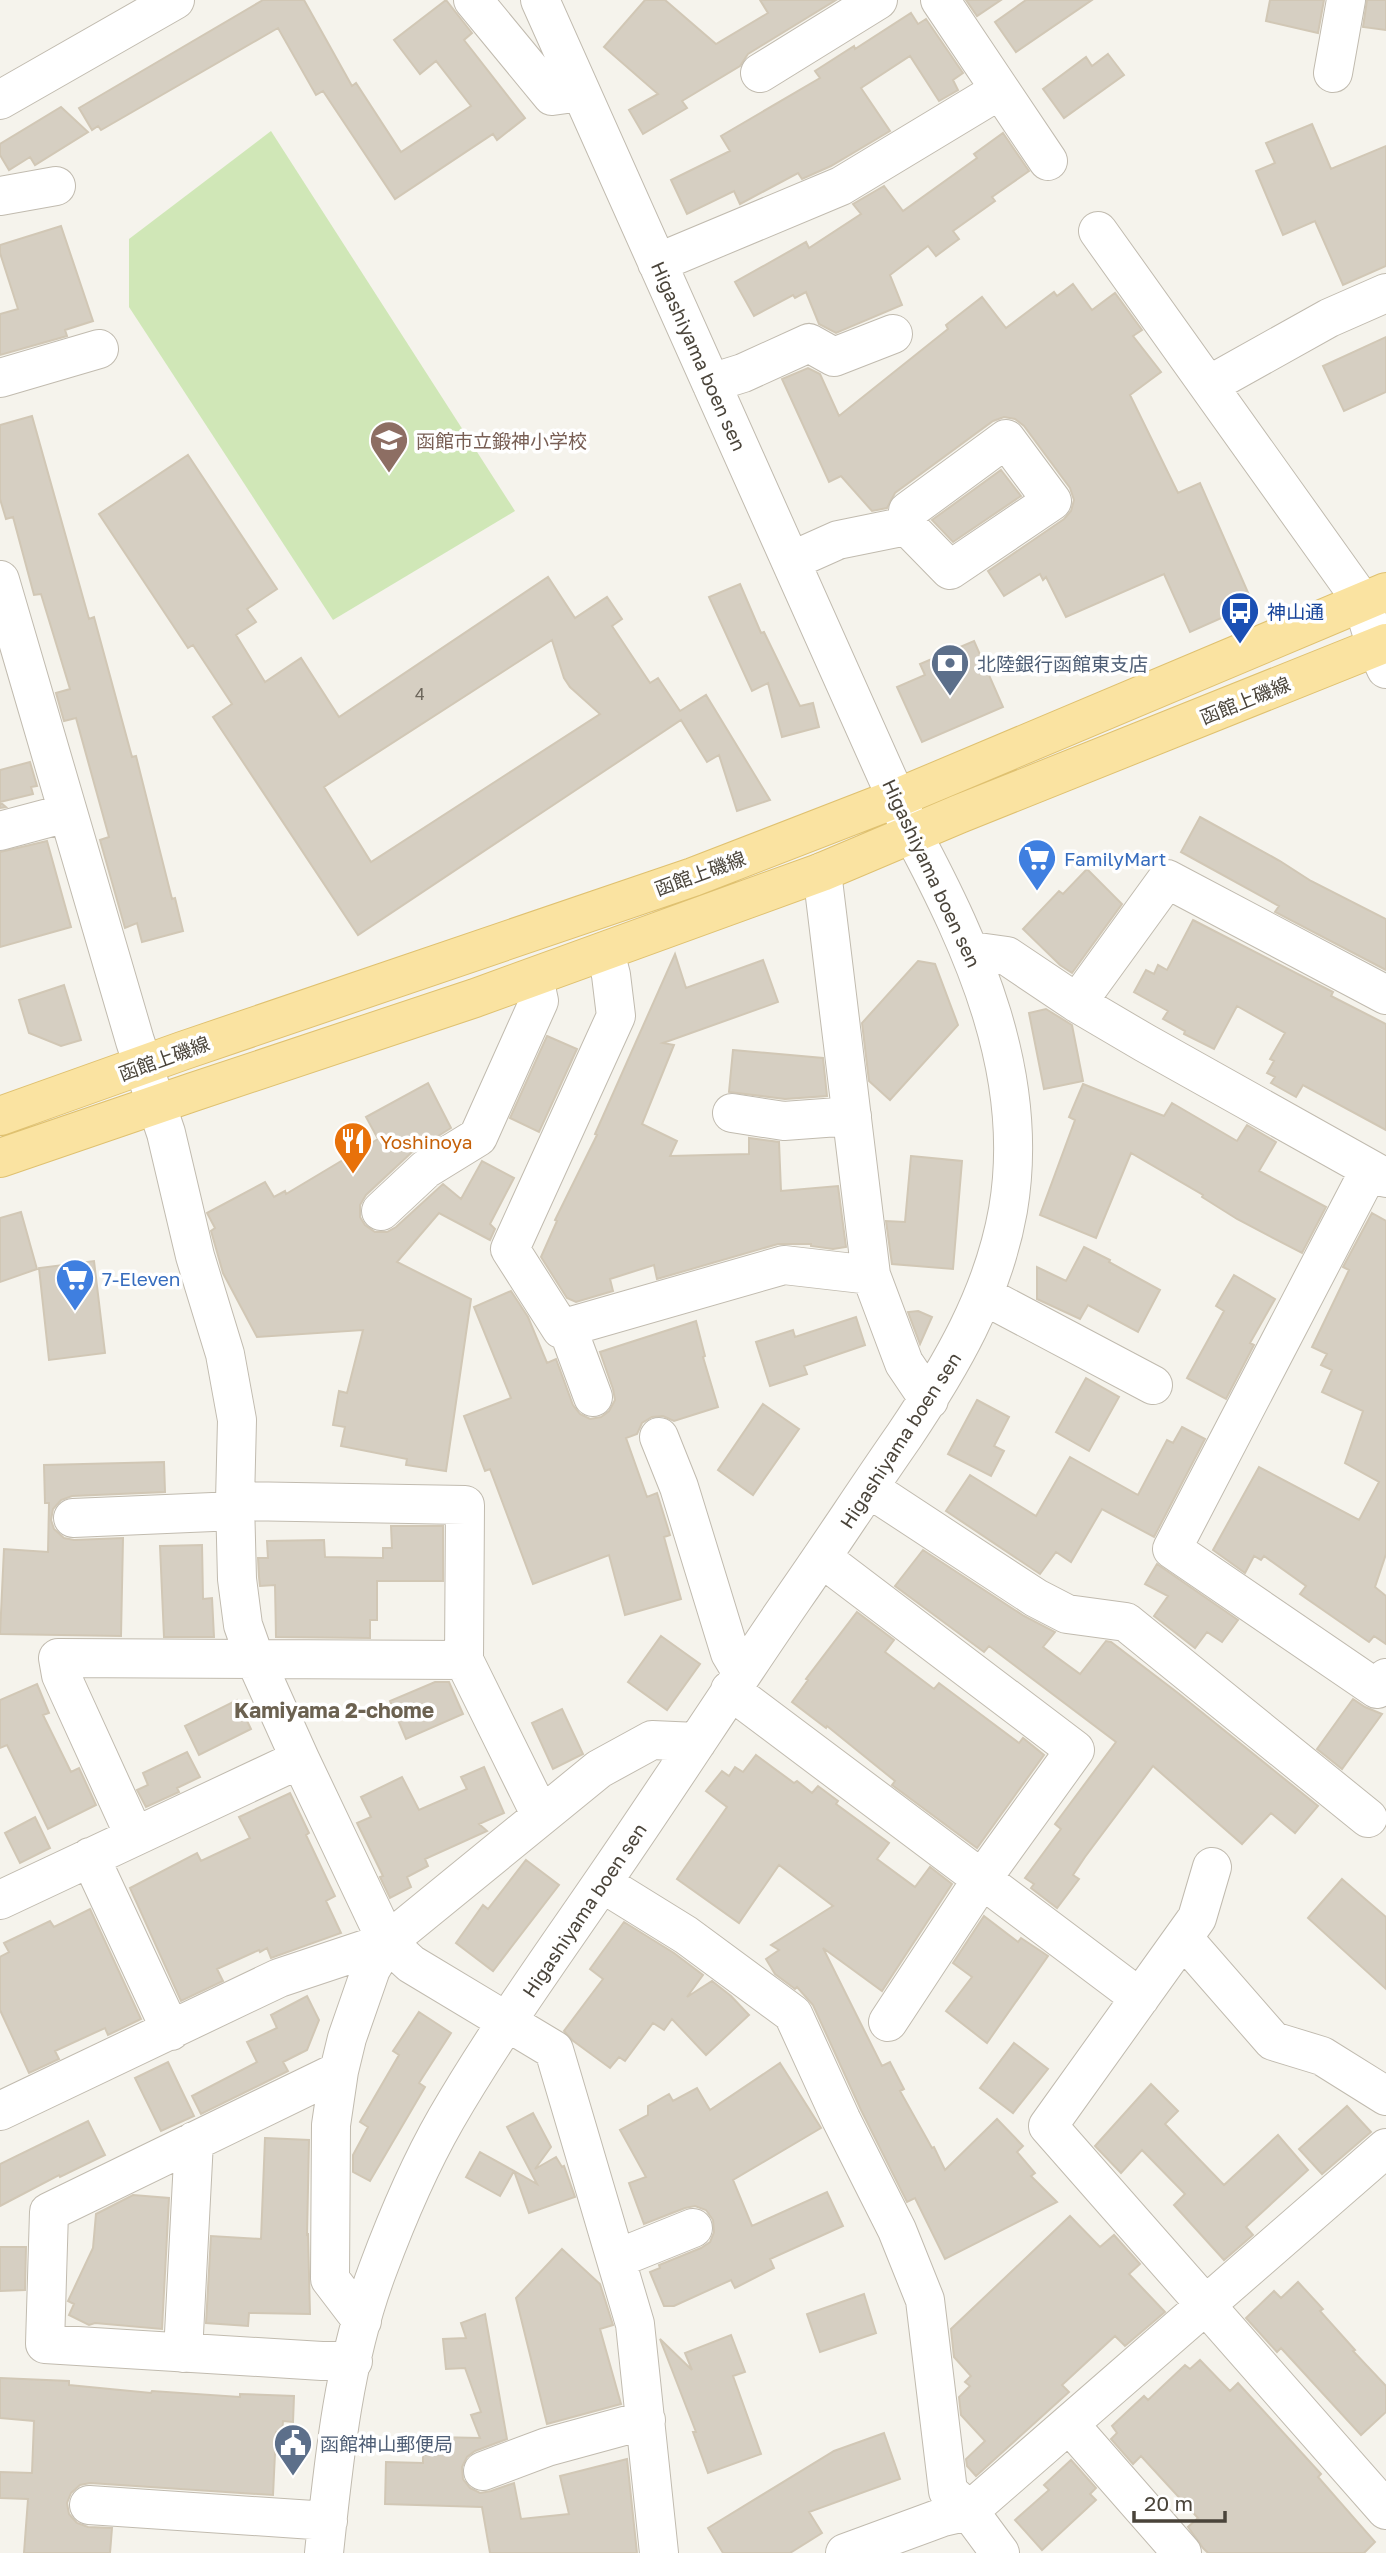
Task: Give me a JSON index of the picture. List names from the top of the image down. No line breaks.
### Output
{"streets":{"main road":["函館上磯線"],"street":["Higashiyama boen sen"]},"crossings":[["Higashiyama boen sen","函館上磯線"]],"districts":["Kamiyama 2-chome"],"places":{"school or university":["函館市立鍛神小学校"],"bus stop":["神山通"],"bank":["北陸銀行函館東支店"],"supermarket":["FamilyMart","7-Eleven"],"restaurant":["Yoshinoya"],"public building":["函館神山郵便局"]},"house_numbers":["4"],"scale_bar":"20 m"}
